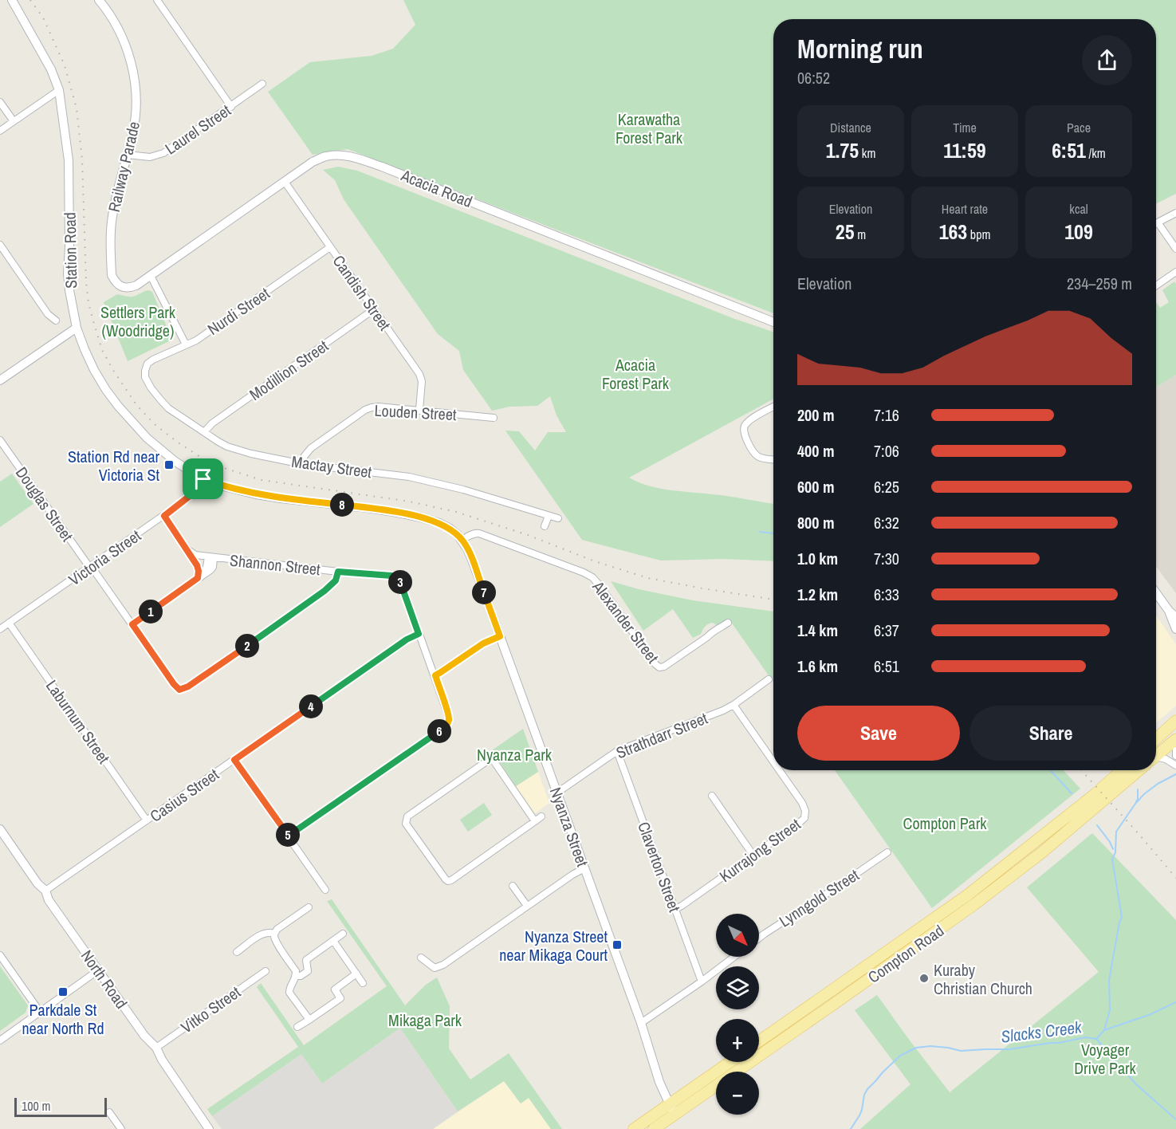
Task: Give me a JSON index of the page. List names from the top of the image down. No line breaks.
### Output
{"streets":{"main road":["Compton Road"],"street":["Laurel Street","Railway Parade","Acacia Road","Station Road","Candish Street","Nurdi Street","Modillion Street","Louden Street","Mactay Street","Douglas Street","Victoria Street","Shannon Street","Alexander Street","Laburnum Street","Strathdarr Street","Casius Street","Nyanza Street","Kurrajong Street","Claverton Street","Lynngold Street","North Road","Vitko Street"]},"crossings":[["Laurel Street","Railway Parade"],["Railway Parade","Acacia Road"],["Acacia Road","Candish Street"],["Station Road","Victoria Street"],["Station Road","Alexander Street"],["Station Road","Nyanza Street"],["Candish Street","Nurdi Street"],["Candish Street","Modillion Street"],["Candish Street","Louden Street"],["Nurdi Street","Mactay Street"],["Modillion Street","Mactay Street"],["Louden Street","Mactay Street"],["Douglas Street","Victoria Street"],["Douglas Street","Shannon Street"],["Victoria Street","Laburnum Street"],["Shannon Street","Casius Street"],["Alexander Street","Nyanza Street"],["Laburnum Street","Casius Street"],["Strathdarr Street","Nyanza Street"],["Strathdarr Street","Kurrajong Street"],["Strathdarr Street","Claverton Street"],["Casius Street","North Road"],["Nyanza Street","Compton Road"],["Kurrajong Street","Claverton Street"],["North Road","Vitko Street"]],"water":["Slacks Creek"],"parks":["Karawatha Forest Park","Settlers Park (Woodridge)","Acacia Forest Park","Nyanza Park","Compton Park","Mikaga Park","Voyager Drive Park"],"places":{"transit":["Station Rd near Victoria St","Nyanza Street near Mikaga Court","Parkdale St near North Rd"],"other":["Kuraby Christian Church"]},"scale_bar":"100 m","north":"bottom right","page":{"heading":["Morning run","06:52"],"stats":[["Distance","1.75 km"],["Time","11:59"],["Pace","6:51 /km"],["Elevation","25 m"],["Heart rate","163 bpm"],["kcal","109"]],"chart":["Elevation","234–259 m"],"list":[{"name":"200 m","note":"7:16"},{"name":"400 m","note":"7:06"},{"name":"600 m","note":"6:25"},{"name":"800 m","note":"6:32"},{"name":"1.0 km","note":"7:30"},{"name":"1.2 km","note":"6:33"},{"name":"1.4 km","note":"6:37"},{"name":"1.6 km","note":"6:51"}],"pins":["8","3","7","1","2","4","6","5"],"buttons":["Save","Share"],"map_buttons":["+","−"],"scale":"100 m"}}
